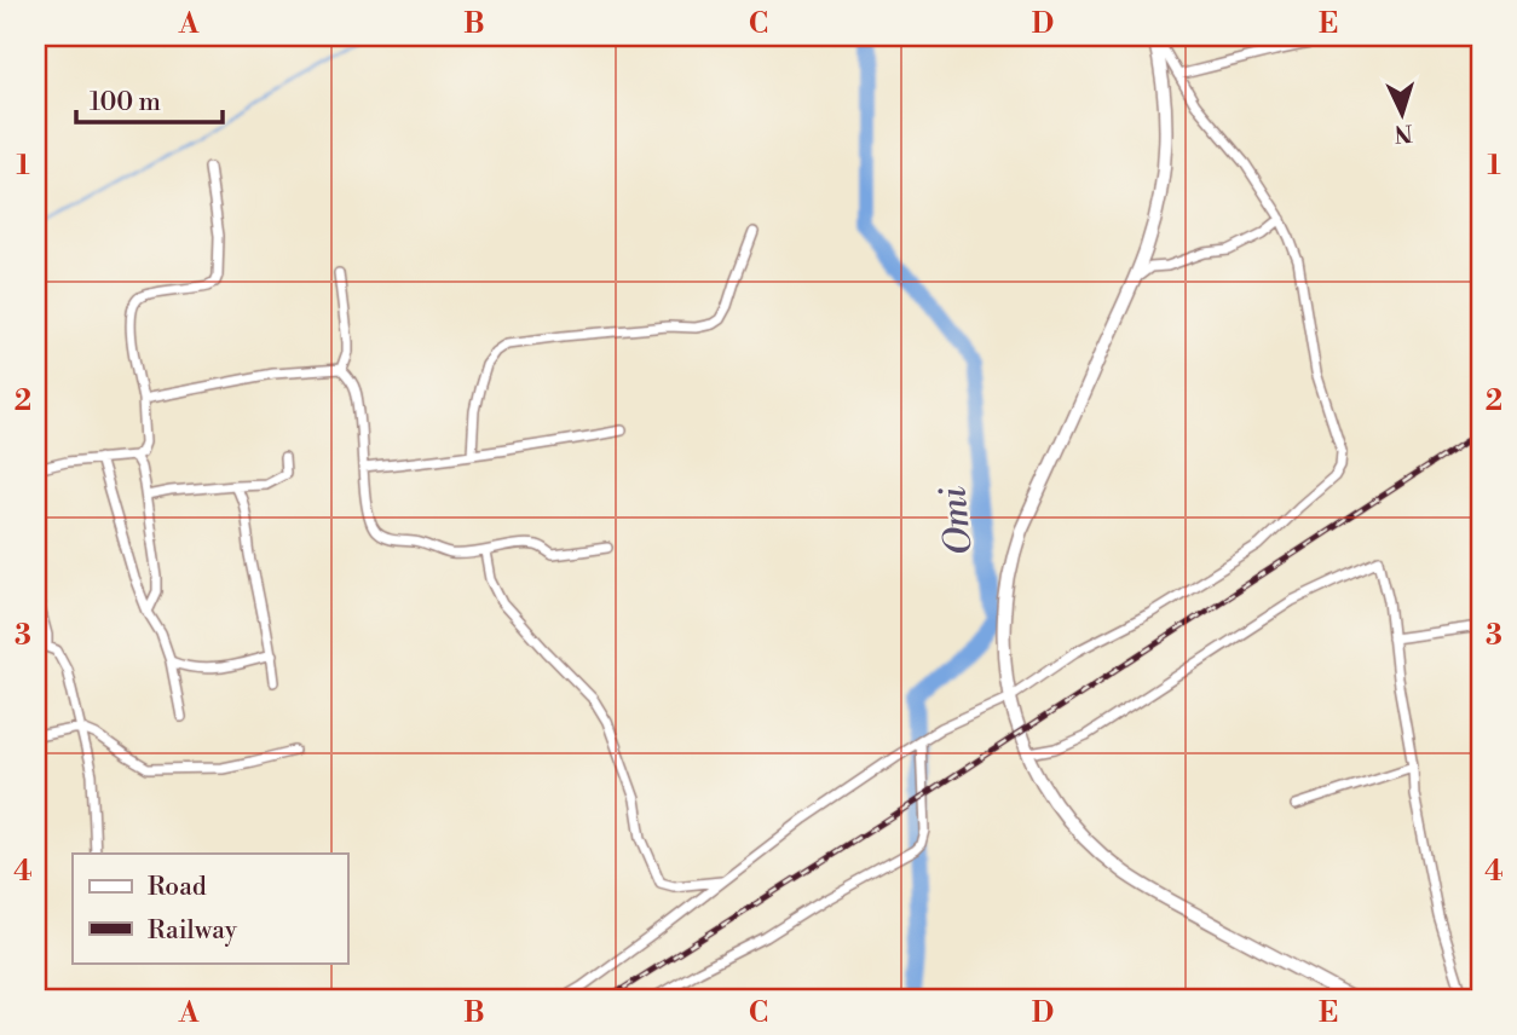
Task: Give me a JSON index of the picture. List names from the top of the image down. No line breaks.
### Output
{"water":["Omi"],"legend":["Road","Railway"],"scale_bar":"100 m","north":"bottom","grid":{"columns":["A","B","C","D","E"],"rows":["1","2","3","4"]}}
